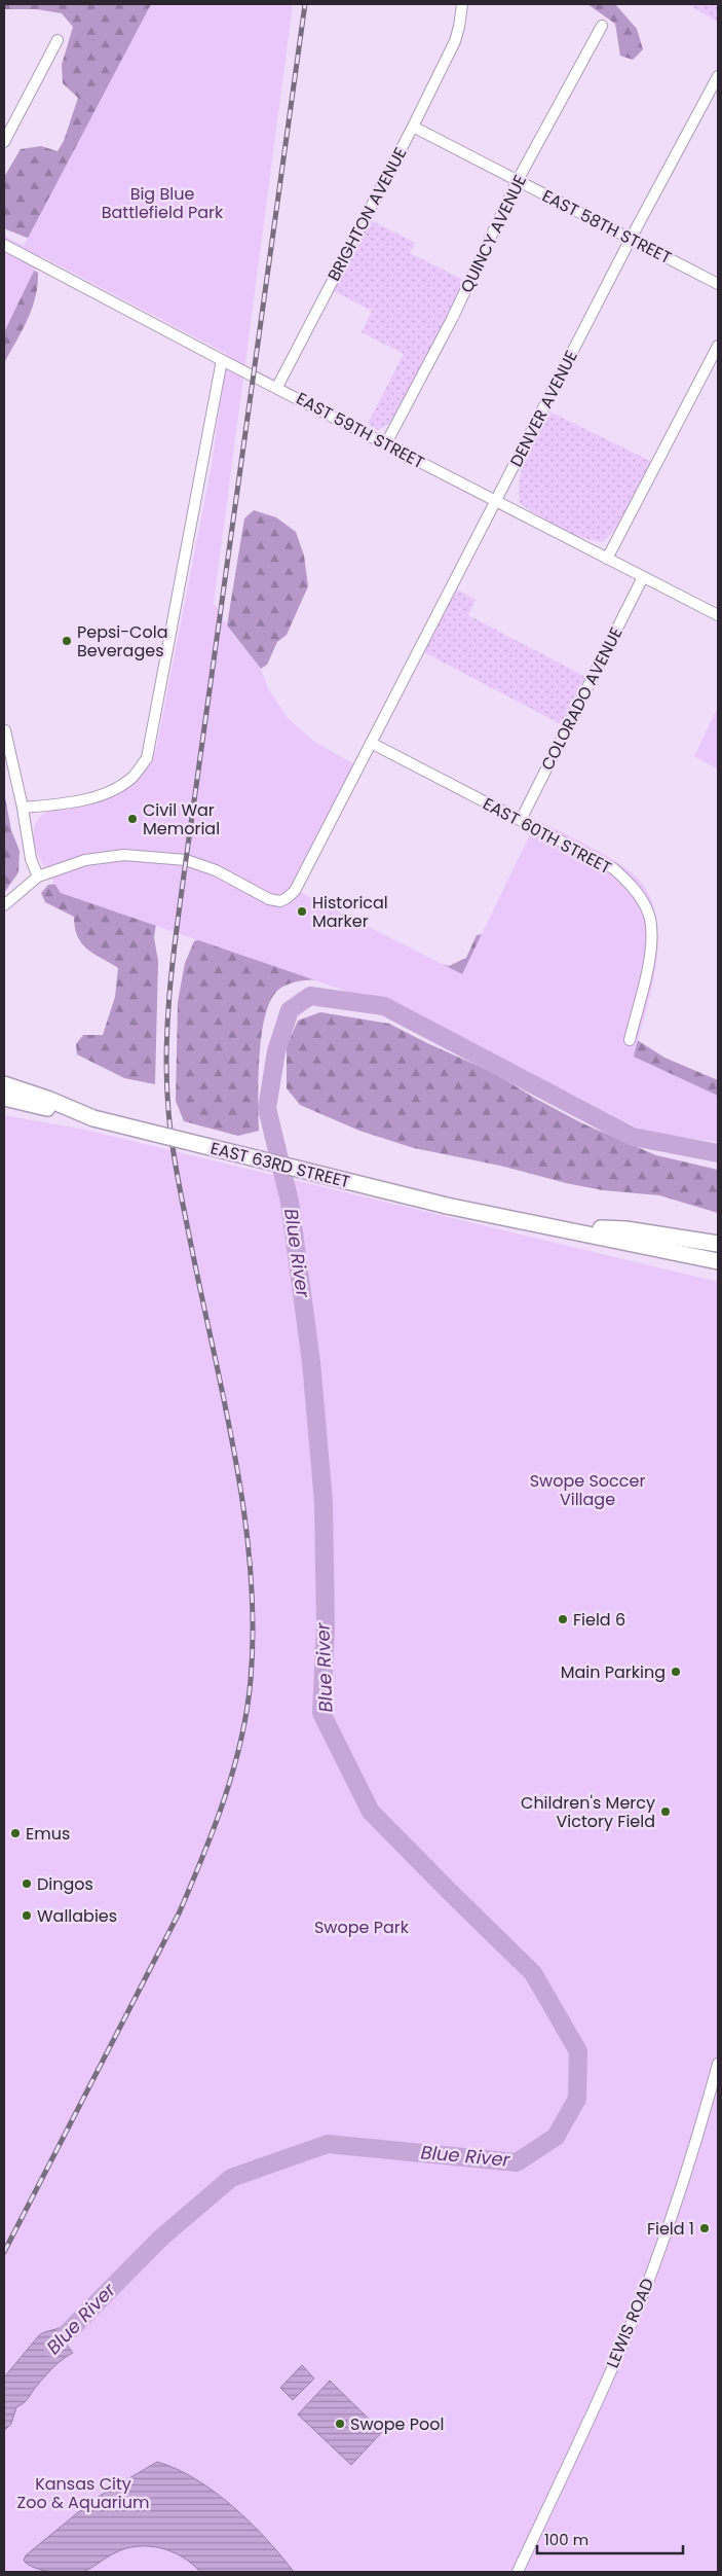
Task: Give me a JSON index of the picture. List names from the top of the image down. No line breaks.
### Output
{"streets":{"main road":["EAST 63RD STREET"],"street":["BRIGHTON AVENUE","EAST 58TH STREET","QUINCY AVENUE","DENVER AVENUE","EAST 59TH STREET","COLORADO AVENUE","EAST 60TH STREET","LEWIS ROAD"]},"crossings":[["BRIGHTON AVENUE","EAST 58TH STREET"],["BRIGHTON AVENUE","EAST 59TH STREET"],["EAST 58TH STREET","QUINCY AVENUE"],["EAST 58TH STREET","DENVER AVENUE"],["QUINCY AVENUE","EAST 59TH STREET"],["DENVER AVENUE","EAST 59TH STREET"],["DENVER AVENUE","EAST 60TH STREET"],["EAST 59TH STREET","COLORADO AVENUE"],["COLORADO AVENUE","EAST 60TH STREET"]],"water":["Blue River"],"parks":["Big Blue Battlefield Park","Swope Soccer Village","Swope Park","Kansas City Zoo & Aquarium"],"places":["Pepsi-Cola Beverages","Civil War Memorial","Historical Marker","Field 6","Main Parking","Children's Mercy Victory Field","Emus","Dingos","Wallabies","Field 1","Swope Pool"],"scale_bar":"100 m"}
